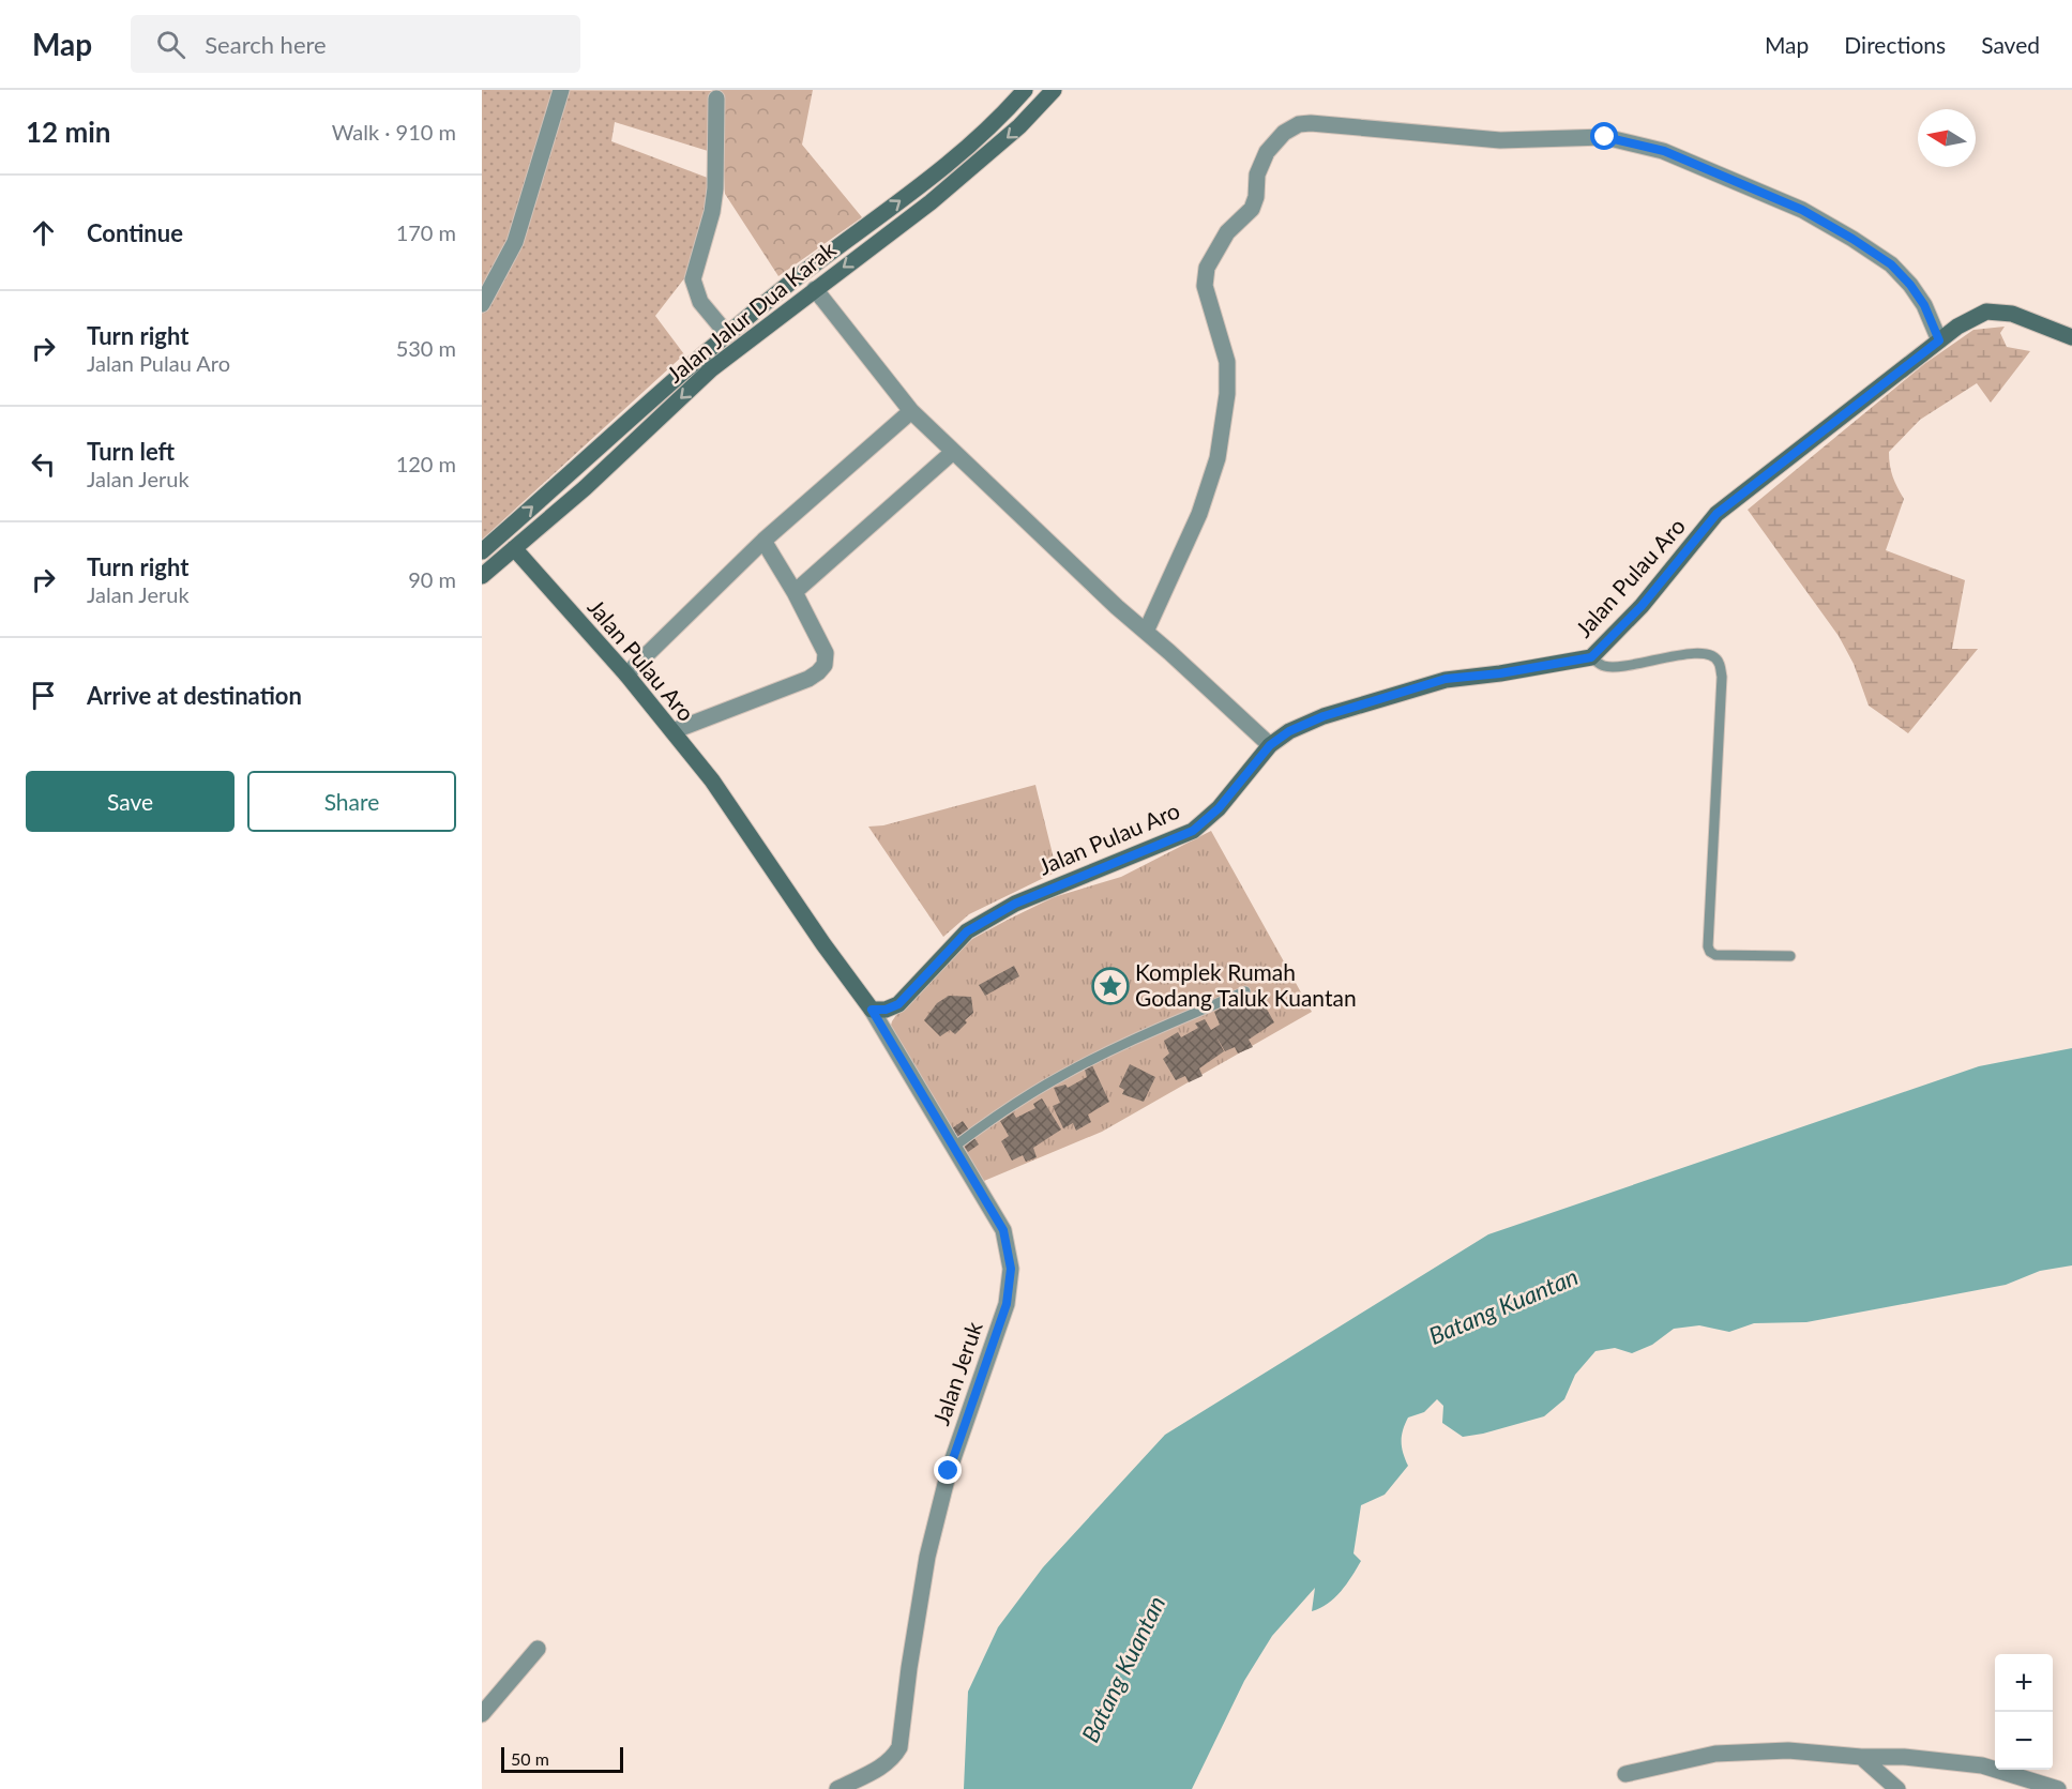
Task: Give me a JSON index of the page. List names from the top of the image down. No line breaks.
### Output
{"streets":{"street":["Jalan Jalur Dua Karak","Jalan Pulau Aro","Jalan Jeruk"]},"crossings":[["Jalan Jalur Dua Karak","Jalan Pulau Aro"],["Jalan Pulau Aro","Jalan Jeruk"]],"water":["Batang Kuantan"],"places":{"place":["Komplek Rumah Godang Taluk Kuantan"]},"scale_bar":"50 m","north":"left","page":{"header":"Map","search":"Search here","nav":["Map","Directions","Saved"],"heading":["12 min","Walk · 910 m"],"list":[["Continue","170 m"],["Turn right","Jalan Pulau Aro","530 m"],["Turn left","Jalan Jeruk","120 m"],["Turn right","Jalan Jeruk","90 m"],"Arrive at destination"],"buttons":["Save","Share"],"map_buttons":["+","−"],"scale":"50 m"}}
